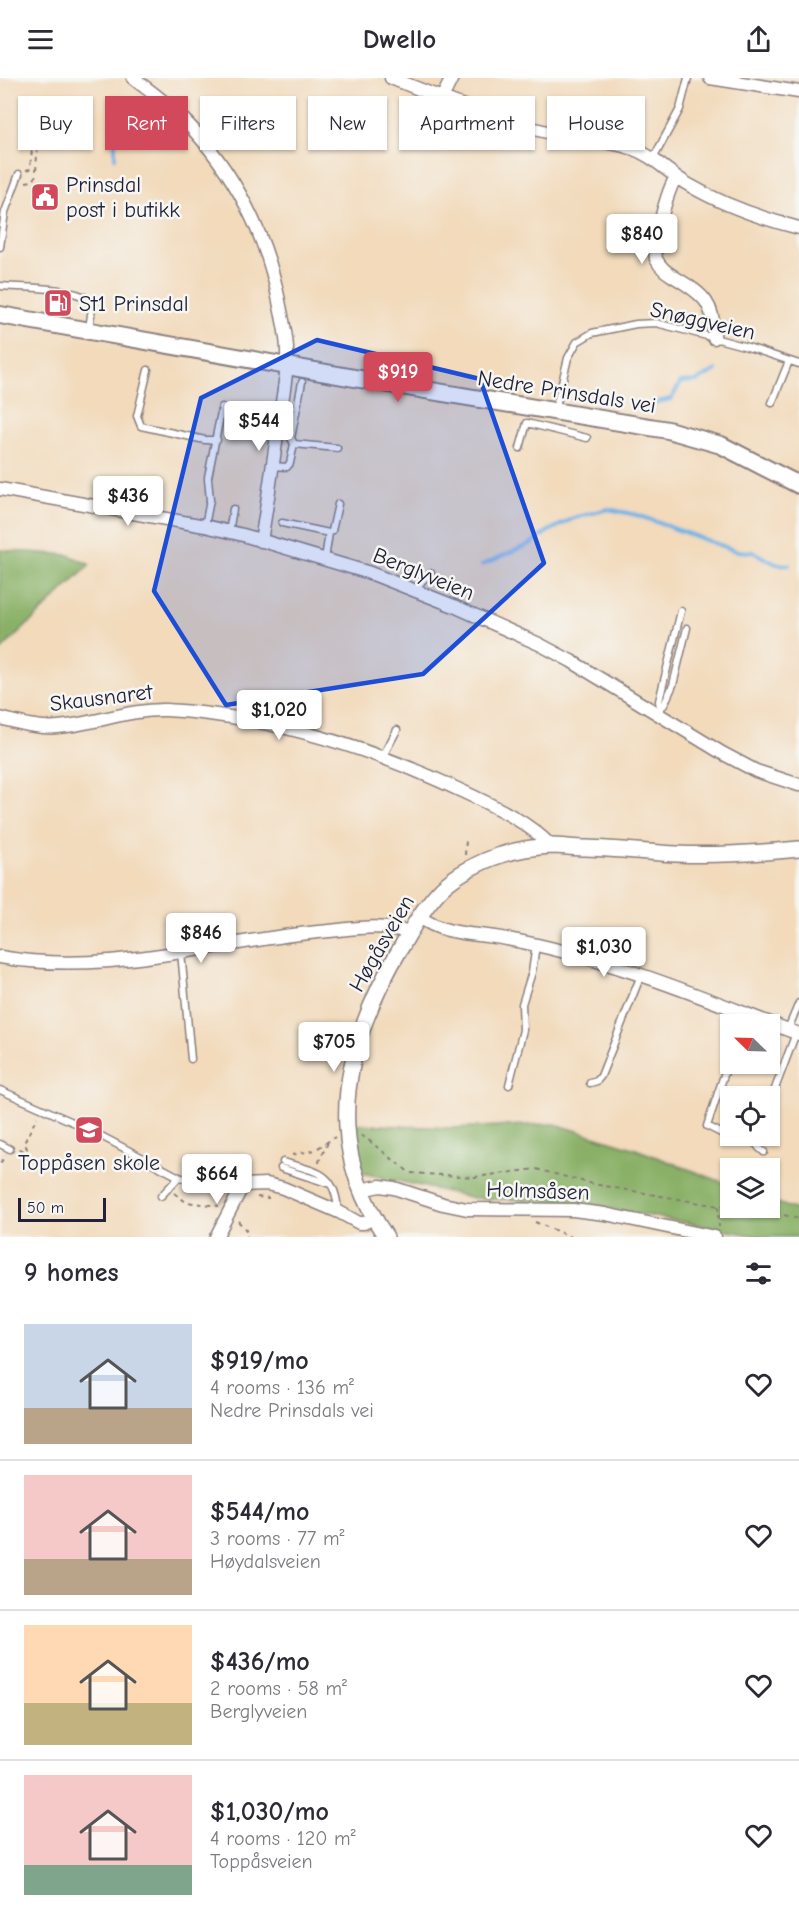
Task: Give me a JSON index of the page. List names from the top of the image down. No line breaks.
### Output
{"streets":{"main road":["Nedre Prinsdals vei"],"street":["Berglyveien","Skausnaret","Høgåsveien","Holmsåsen"],"lane":["Snøggveien"]},"crossings":[["Snøggveien","Nedre Prinsdals vei"],["Skausnaret","Høgåsveien"],["Høgåsveien","Holmsåsen"]],"places":{"public building":["Prinsdal post i butikk"],"fuel station":["St1 Prinsdal"],"school or university":["Toppåsen skole"]},"scale_bar":"50 m","north":"top left","page":{"header":"Dwello","chip":["Buy","Rent","Filters","New","Apartment","House"],"price":["$840","$919","$544","$436","$1,020","$846","$1,030","$705","$664"],"scale":"50 m","heading":"9 homes","list":[{"name":"$919/mo","note":"4 rooms · 136 m² · Nedre Prinsdals vei"},{"name":"$544/mo","note":"3 rooms · 77 m² · Høydalsveien"},{"name":"$436/mo","note":"2 rooms · 58 m² · Berglyveien"},{"name":"$1,030/mo","note":"4 rooms · 120 m² · Toppåsveien"}]}}
